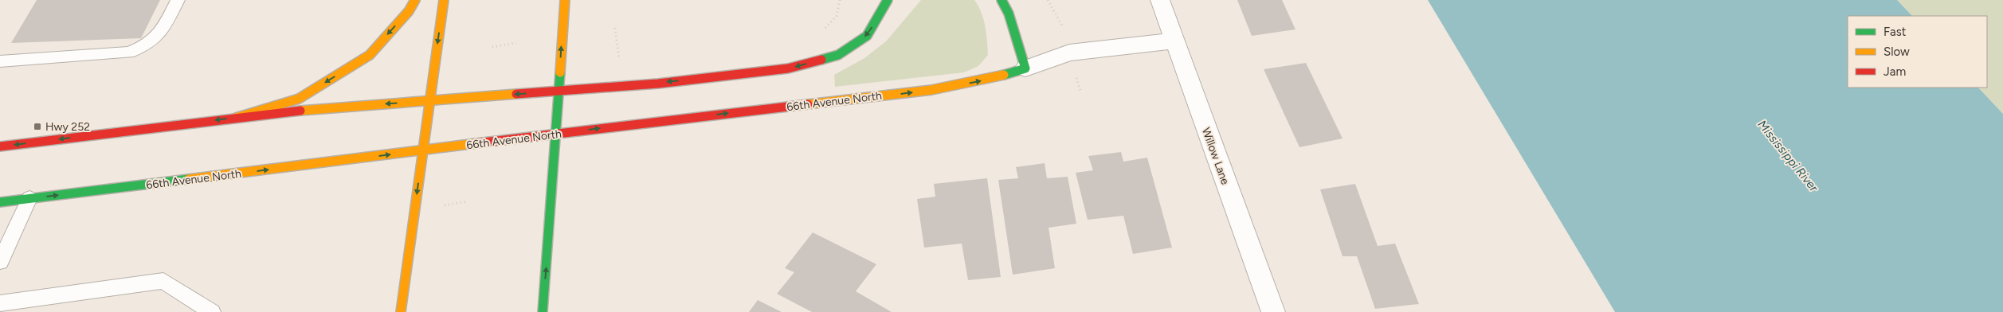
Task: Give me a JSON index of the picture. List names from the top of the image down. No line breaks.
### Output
{"streets":{"main road":["66th Avenue North"],"street":["Willow Lane"]},"crossings":[["66th Avenue North","Willow Lane"]],"one_way":["66th Avenue North"],"water":["Mississippi River"],"places":{"transit":["Hwy 252"]},"legend":["Fast","Slow","Jam"]}
